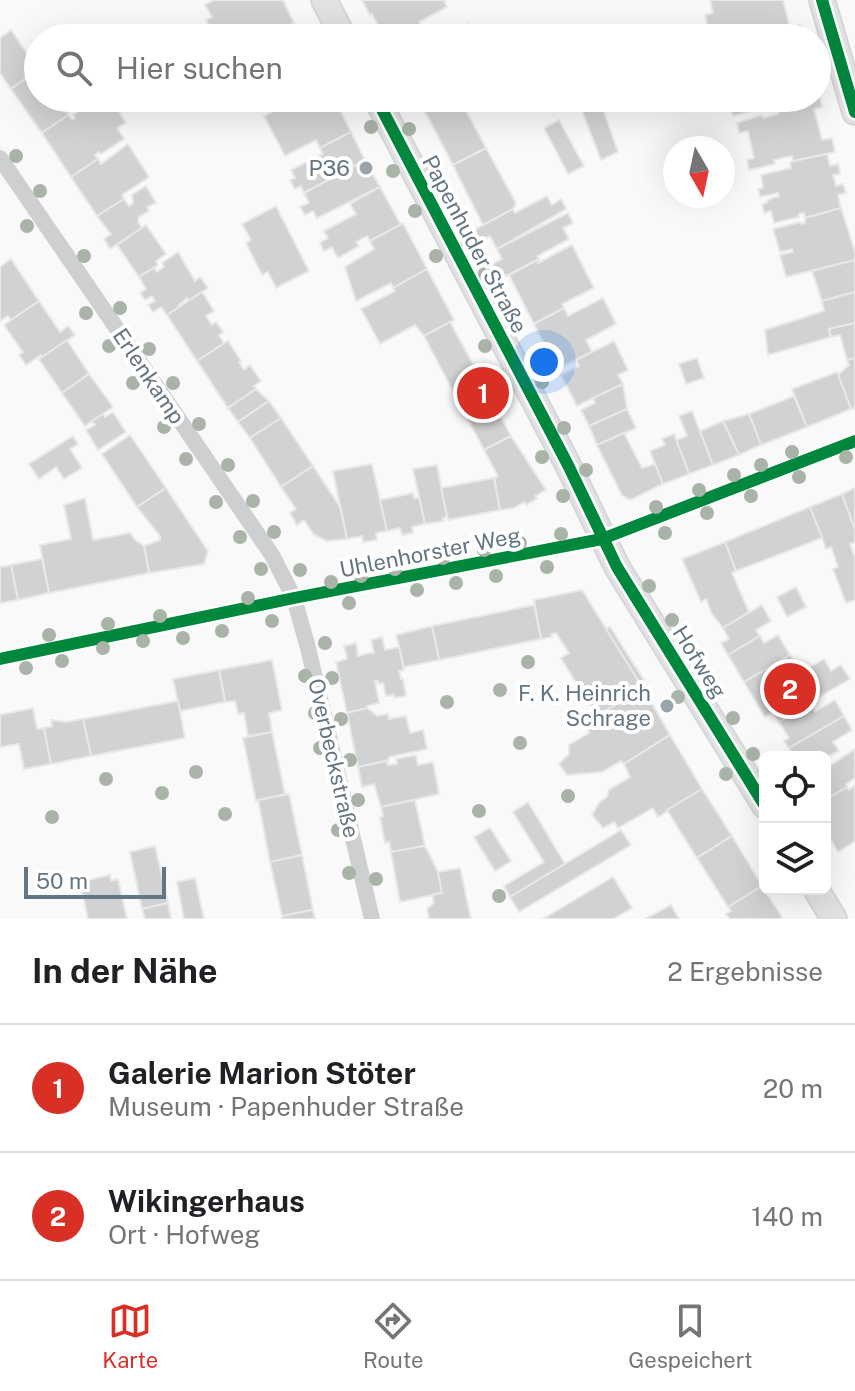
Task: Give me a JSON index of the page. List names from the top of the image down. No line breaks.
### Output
{"streets":{"street":["Papenhuder Straße","Erlenkamp","Uhlenhorster Weg","Hofweg","Overbeckstraße"]},"crossings":[["Papenhuder Straße","Uhlenhorster Weg"],["Papenhuder Straße","Hofweg"],["Erlenkamp","Uhlenhorster Weg"],["Erlenkamp","Overbeckstraße"],["Uhlenhorster Weg","Hofweg"],["Uhlenhorster Weg","Overbeckstraße"]],"places":["P36","F. K. Heinrich Schrage"],"scale_bar":"50 m","north":"bottom","page":{"search":"Hier suchen","pins":["1","2"],"scale":"50 m","heading":["In der Nähe","2 Ergebnisse"],"list":[{"mark":"1","name":"Galerie Marion Stöter","note":"Museum · Papenhuder Straße","value":"20 m"},{"mark":"2","name":"Wikingerhaus","note":"Ort · Hofweg","value":"140 m"}],"nav":["Karte","Route","Gespeichert"]}}
